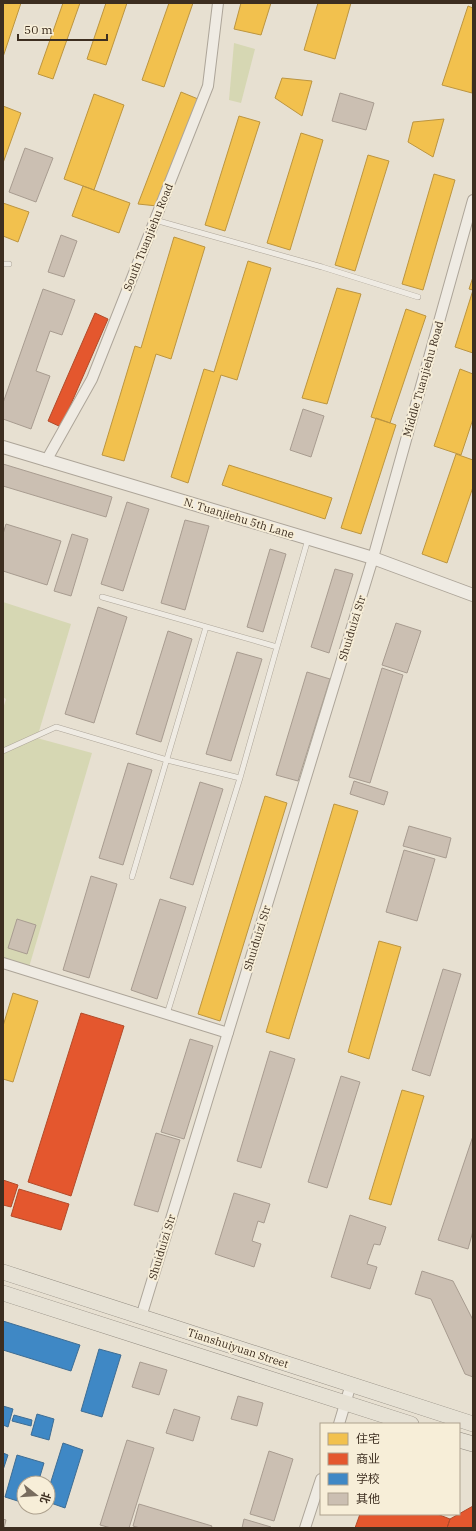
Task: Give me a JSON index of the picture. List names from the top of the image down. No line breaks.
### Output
{"streets":{"main road":["Tianshuiyuan Street"],"street":["South Tuanjiehu Road","Middle Tuanjiehu Road","N. Tuanjiehu 5th Lane","Shuiduizi Str"]},"crossings":[["South Tuanjiehu Road","N. Tuanjiehu 5th Lane"],["Middle Tuanjiehu Road","N. Tuanjiehu 5th Lane"],["Middle Tuanjiehu Road","Shuiduizi Str"],["N. Tuanjiehu 5th Lane","Shuiduizi Str"],["Shuiduizi Str","Tianshuiyuan Street"]],"legend":["住宅","商业","学校","其他"],"scale_bar":"50 m","north":"right"}
